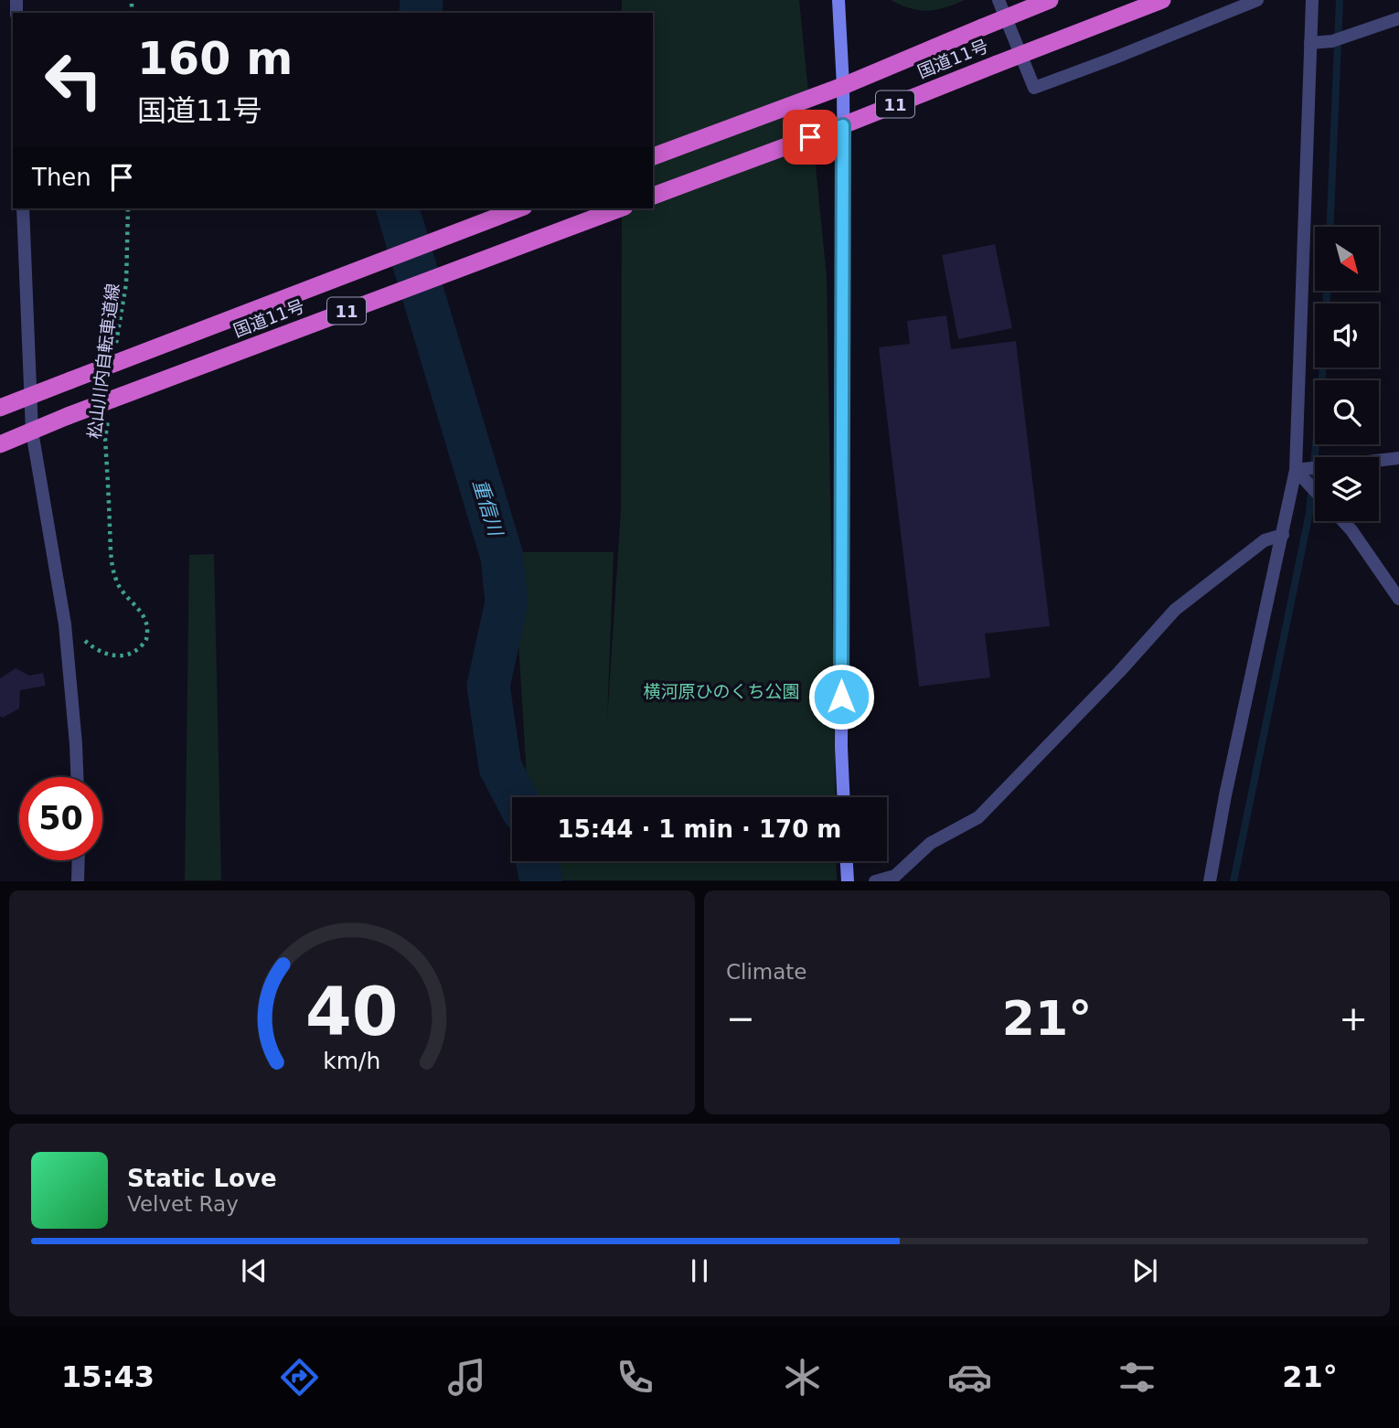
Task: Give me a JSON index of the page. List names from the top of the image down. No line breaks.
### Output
{"streets":{"highway":["国道11号","11"],"path":["松山川内自転車道線"]},"water":["重信川"],"parks":["横河原ひのくち公園"],"north":"bottom right","page":{"turn":["160 m","国道11号"],"then":"Then","limit":"50","trip":"15:44 · 1 min · 170 m","tile":"Climate","heat":["−","21°","+"],"song":["Static Love","Velvet Ray"],"tabs":["15:43","21°"],"gauge":["40","km/h"]}}
